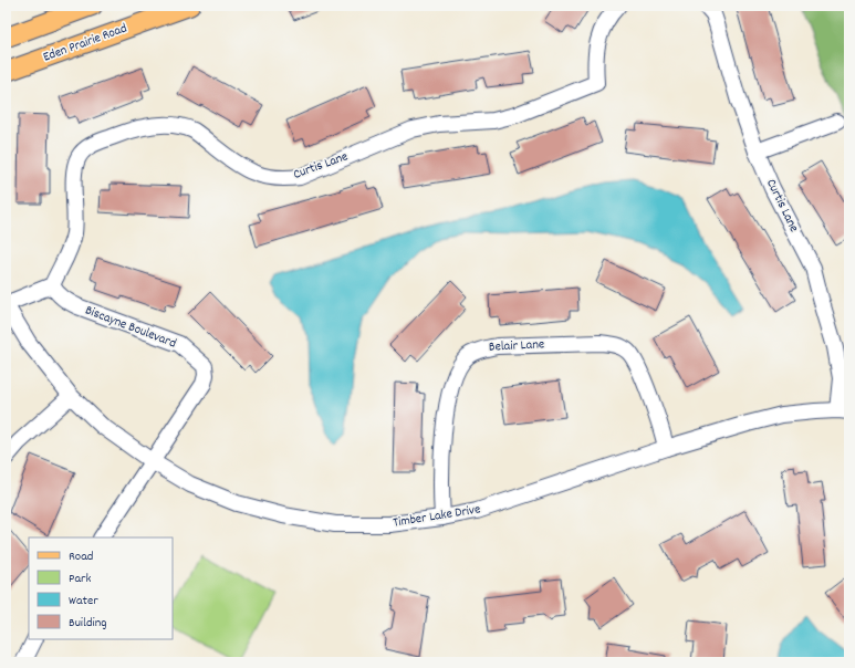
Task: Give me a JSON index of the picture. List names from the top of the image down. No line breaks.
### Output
{"streets":{"main road":["Eden Prairie Road"],"street":["Curtis Lane","Biscayne Boulevard","Belair Lane","Timber Lake Drive"]},"crossings":[["Curtis Lane","Biscayne Boulevard"],["Curtis Lane","Timber Lake Drive"],["Biscayne Boulevard","Timber Lake Drive"],["Belair Lane","Timber Lake Drive"]],"legend":["Road","Park","Water","Building"]}
